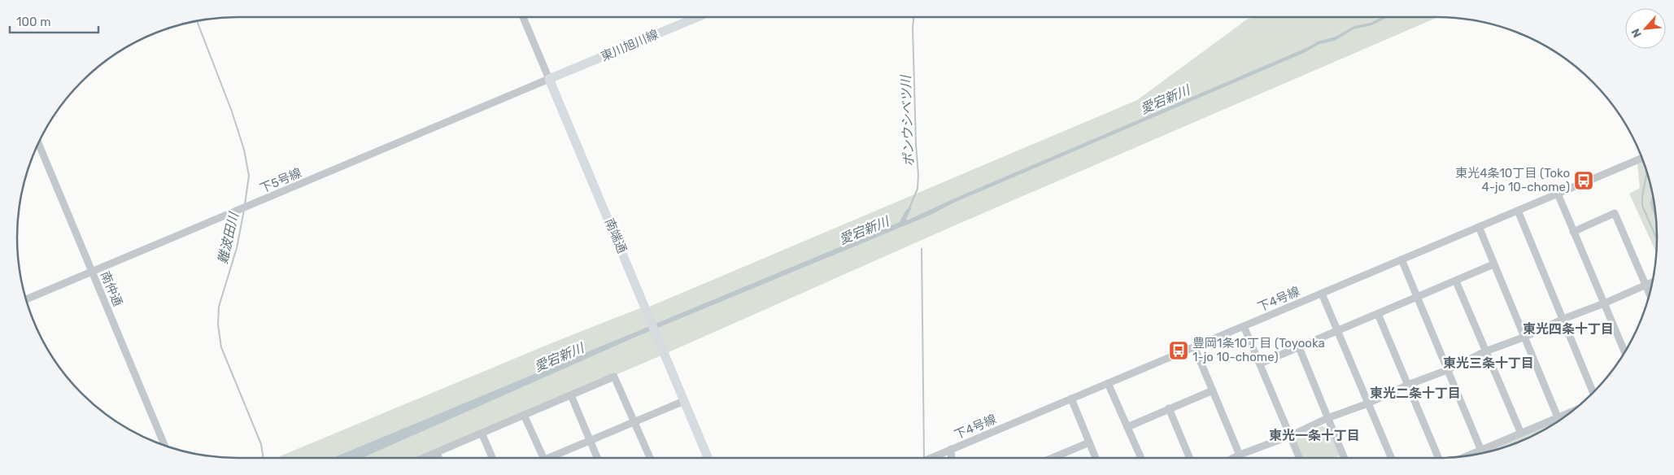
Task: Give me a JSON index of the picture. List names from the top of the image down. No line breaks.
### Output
{"streets":{"main road":["東川旭川線","南端通"],"street":["下5号線","南仲通","下4号線"]},"crossings":[["東川旭川線","下5号線"],["東川旭川線","南端通"],["下5号線","南端通"],["下5号線","南仲通"]],"districts":["東光四条十丁目","東光三条十丁目","東光二条十丁目","東光一条十丁目"],"water":["愛宕新川","ポンウシベツ川","難波田川"],"places":{"bus stop":["東光4条10丁目 (Toko 4-jo 10-chome)","豊岡1条10丁目 (Toyooka 1-jo 10-chome)"]},"scale_bar":"100 m","north":"bottom left"}
